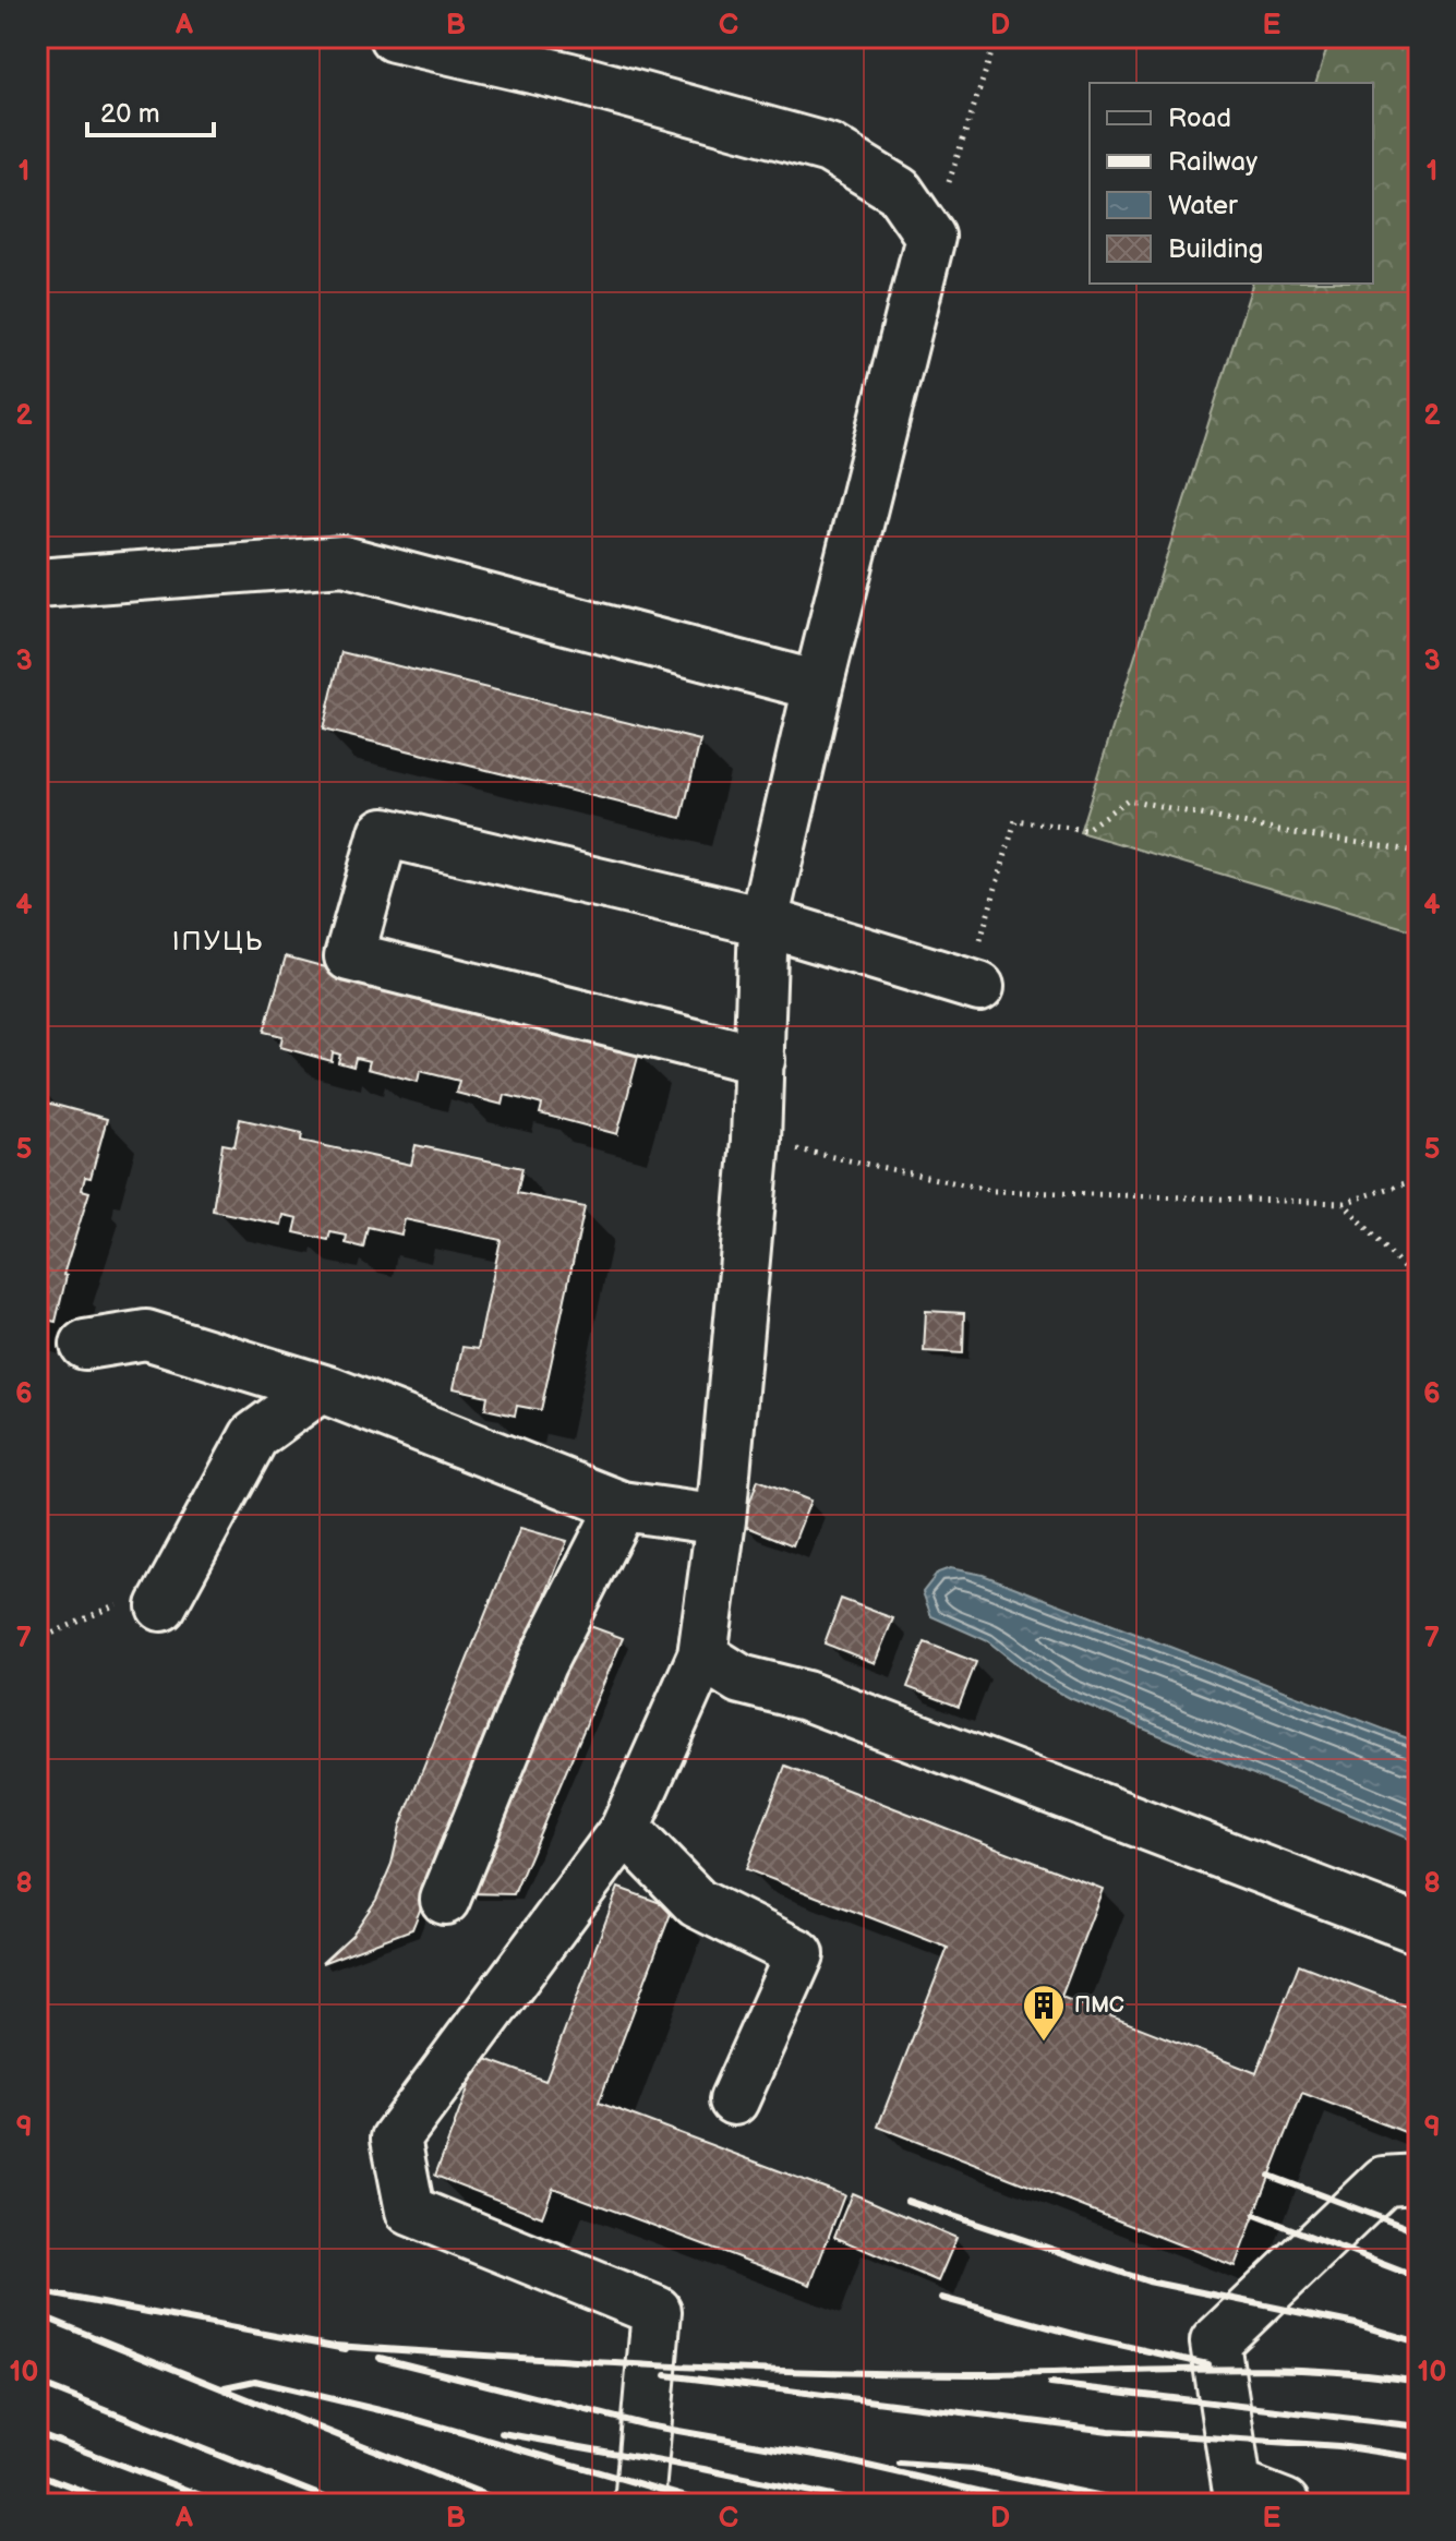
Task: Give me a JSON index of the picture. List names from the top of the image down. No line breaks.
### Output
{"districts":["ІПУЦЬ"],"places":{"building":["ПМС"]},"legend":["Road","Railway","Water","Building"],"scale_bar":"20 m","grid":{"columns":["A","B","C","D","E"],"rows":["1","2","3","4","5","6","7","8","9","10"]}}
